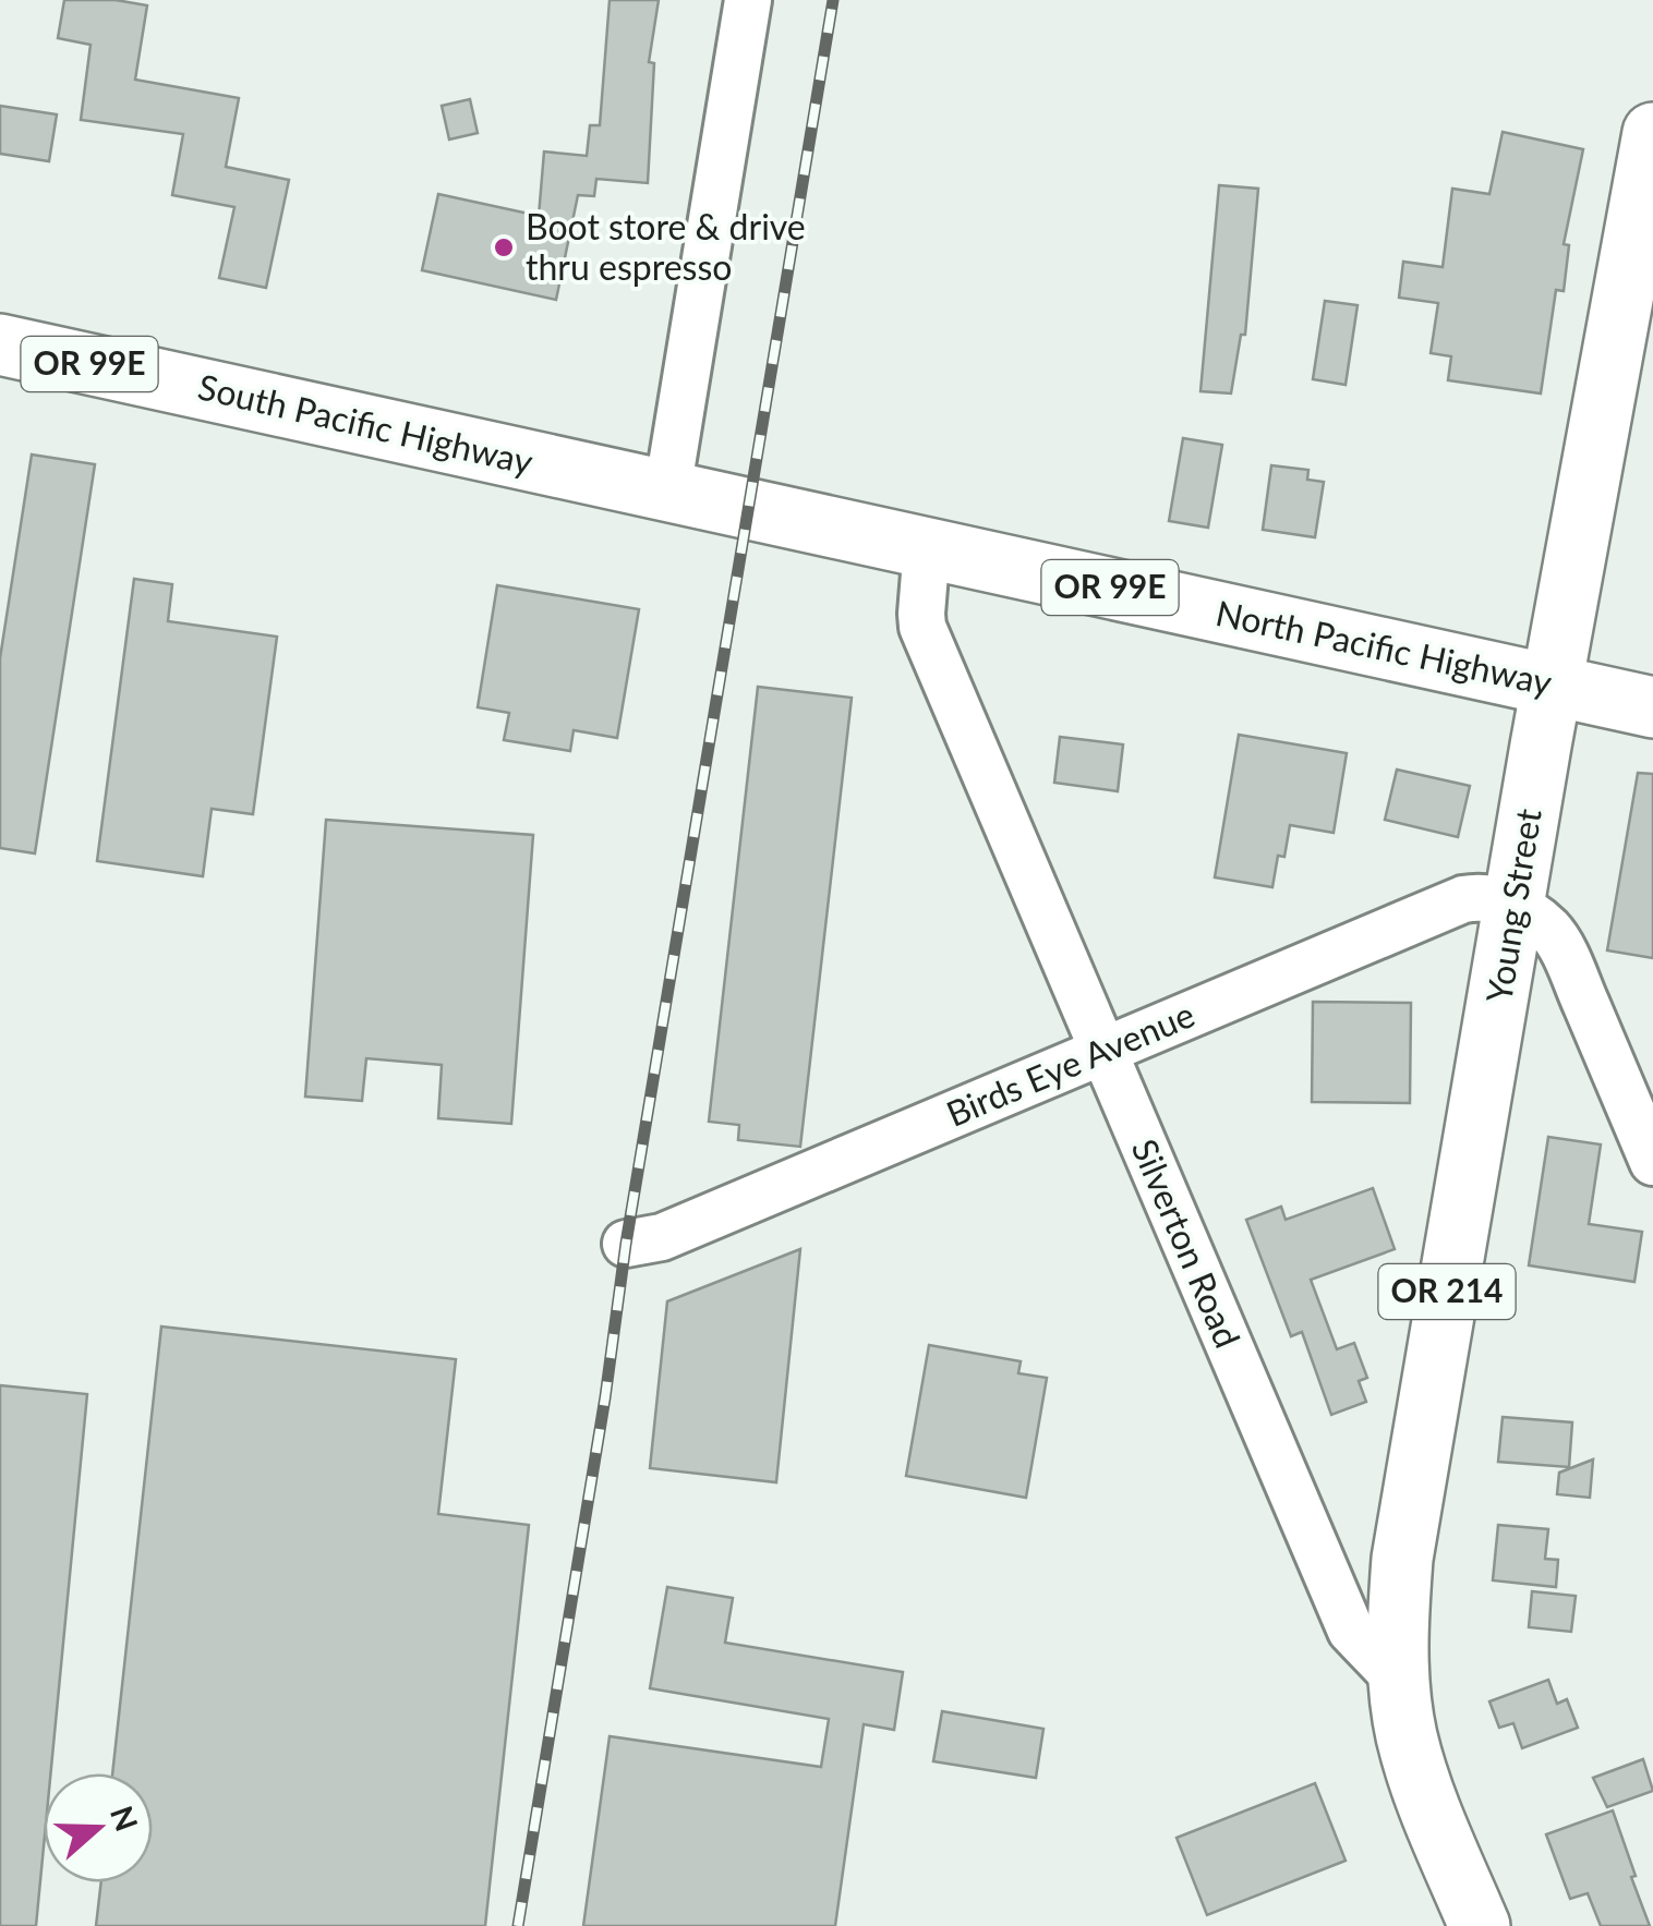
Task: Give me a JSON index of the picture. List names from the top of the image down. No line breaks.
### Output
{"streets":{"main road":["OR 99E","South Pacific Highway","North Pacific Highway","Young Street","OR 214"],"street":["Birds Eye Avenue","Silverton Road"]},"crossings":[["South Pacific Highway","North Pacific Highway"],["North Pacific Highway","Young Street"],["North Pacific Highway","Silverton Road"],["Young Street","Birds Eye Avenue"],["Young Street","Silverton Road"],["Young Street","OR 214"],["Birds Eye Avenue","Silverton Road"],["Silverton Road","OR 214"]],"places":["Boot store & drive thru espresso"],"north":"right"}
